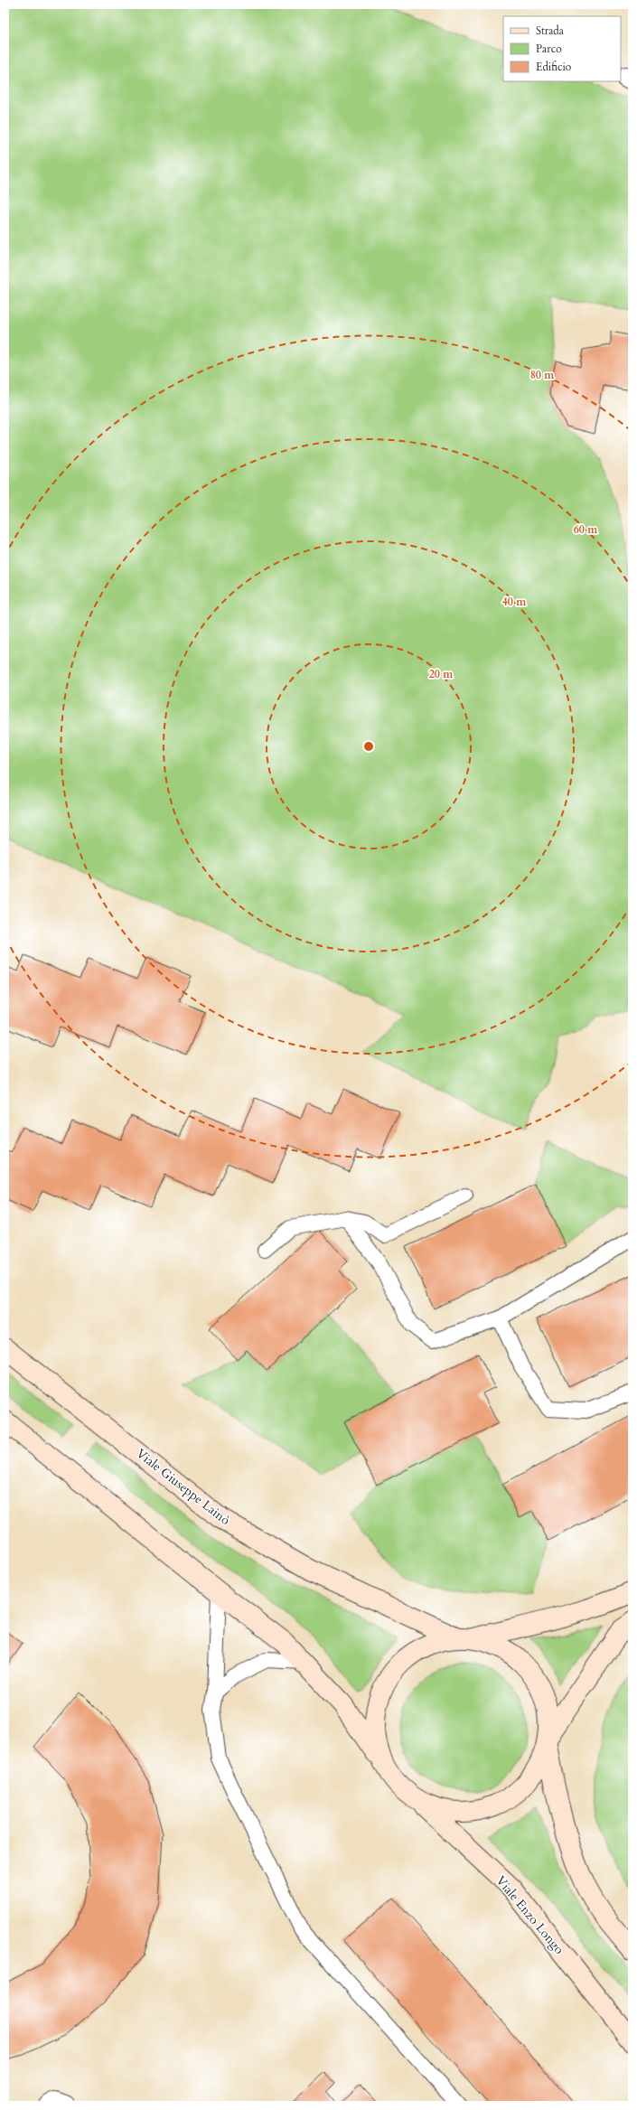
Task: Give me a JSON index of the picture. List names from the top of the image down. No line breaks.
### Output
{"streets":{"main road":["Viale Giuseppe Lainò","Viale Enzo Longo"]},"legend":["Strada","Parco","Edificio"],"rings":["80 m","60 m","40 m","20 m"]}
